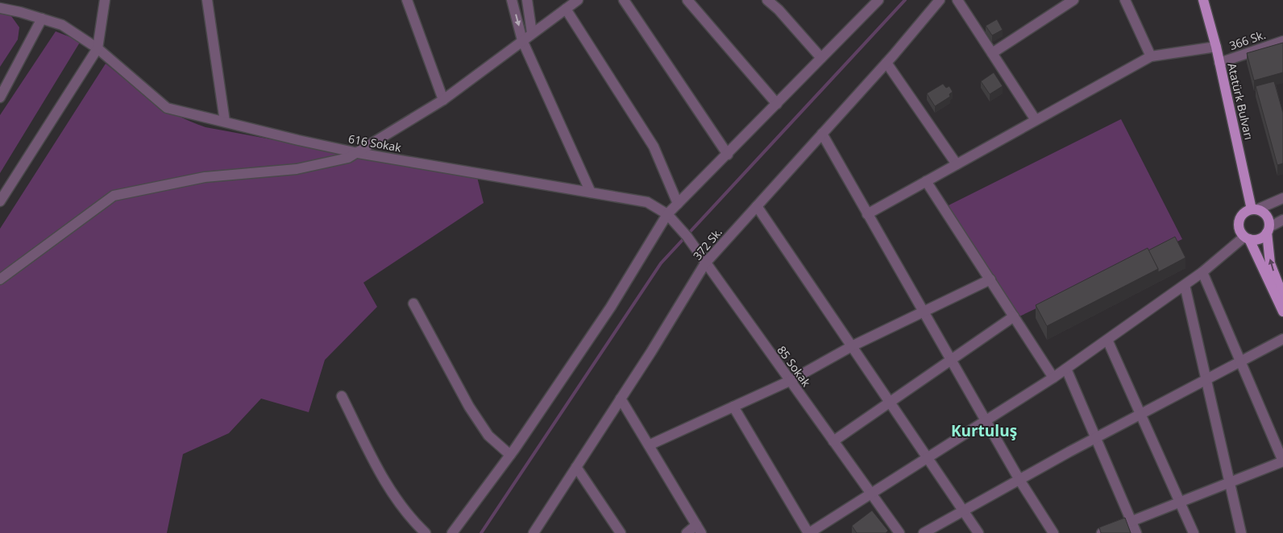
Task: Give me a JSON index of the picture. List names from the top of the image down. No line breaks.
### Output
{"streets":{"main road":["Atatürk Bulvarı"],"street":["366 Sk.","616 Sokak","372 Sk.","85 Sokak"]},"crossings":[["366 Sk.","Atatürk Bulvarı"],["616 Sokak","85 Sokak"],["372 Sk.","85 Sokak"]],"districts":["Kurtuluş"]}
